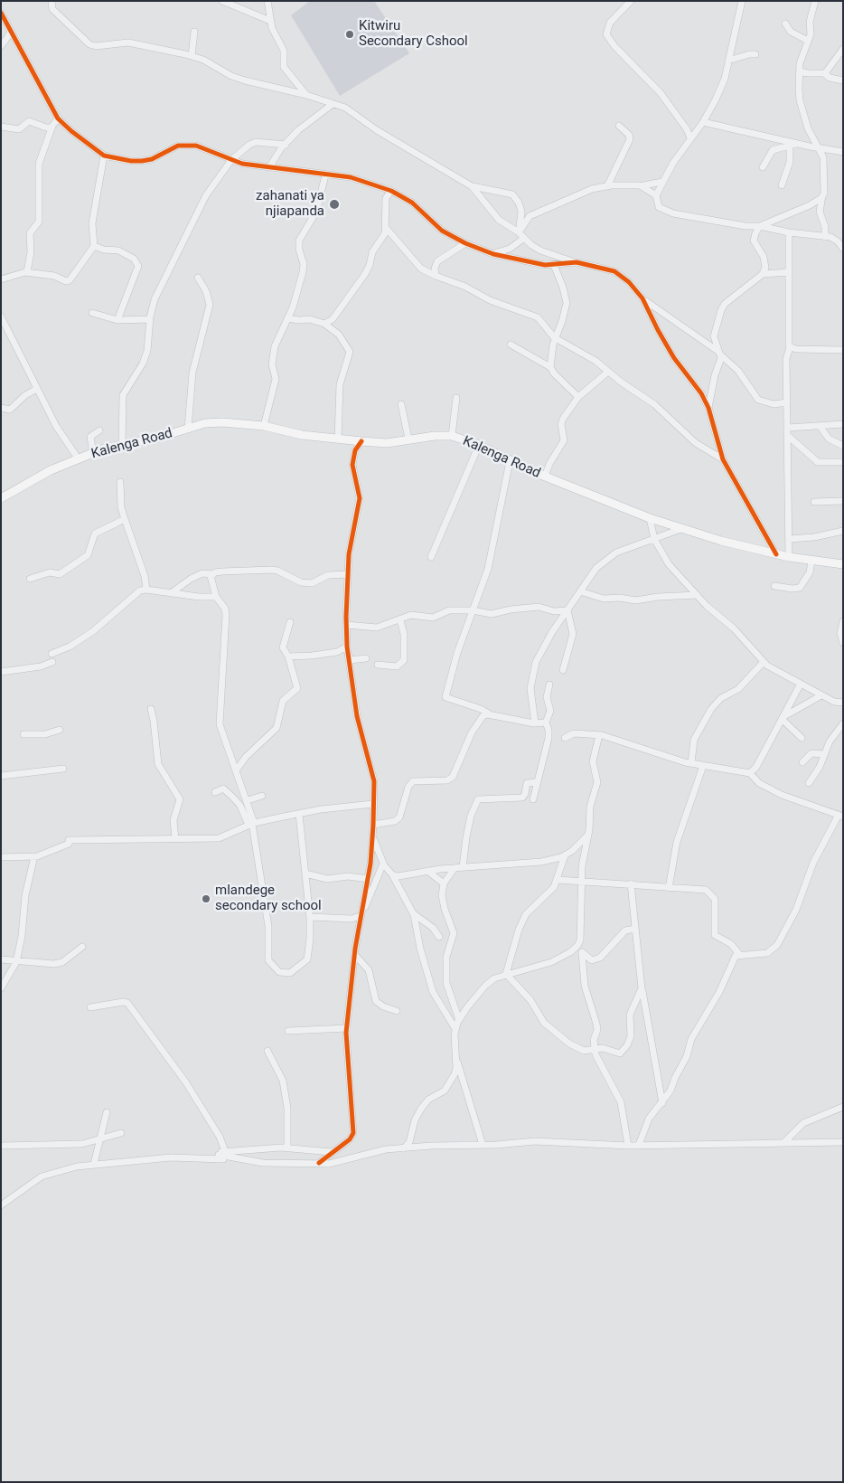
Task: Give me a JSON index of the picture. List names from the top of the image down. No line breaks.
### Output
{"streets":{"main road":["Kalenga Road"]},"places":["Kitwiru Secondary Cshool","zahanati ya njiapanda","mlandege secondary school"]}
